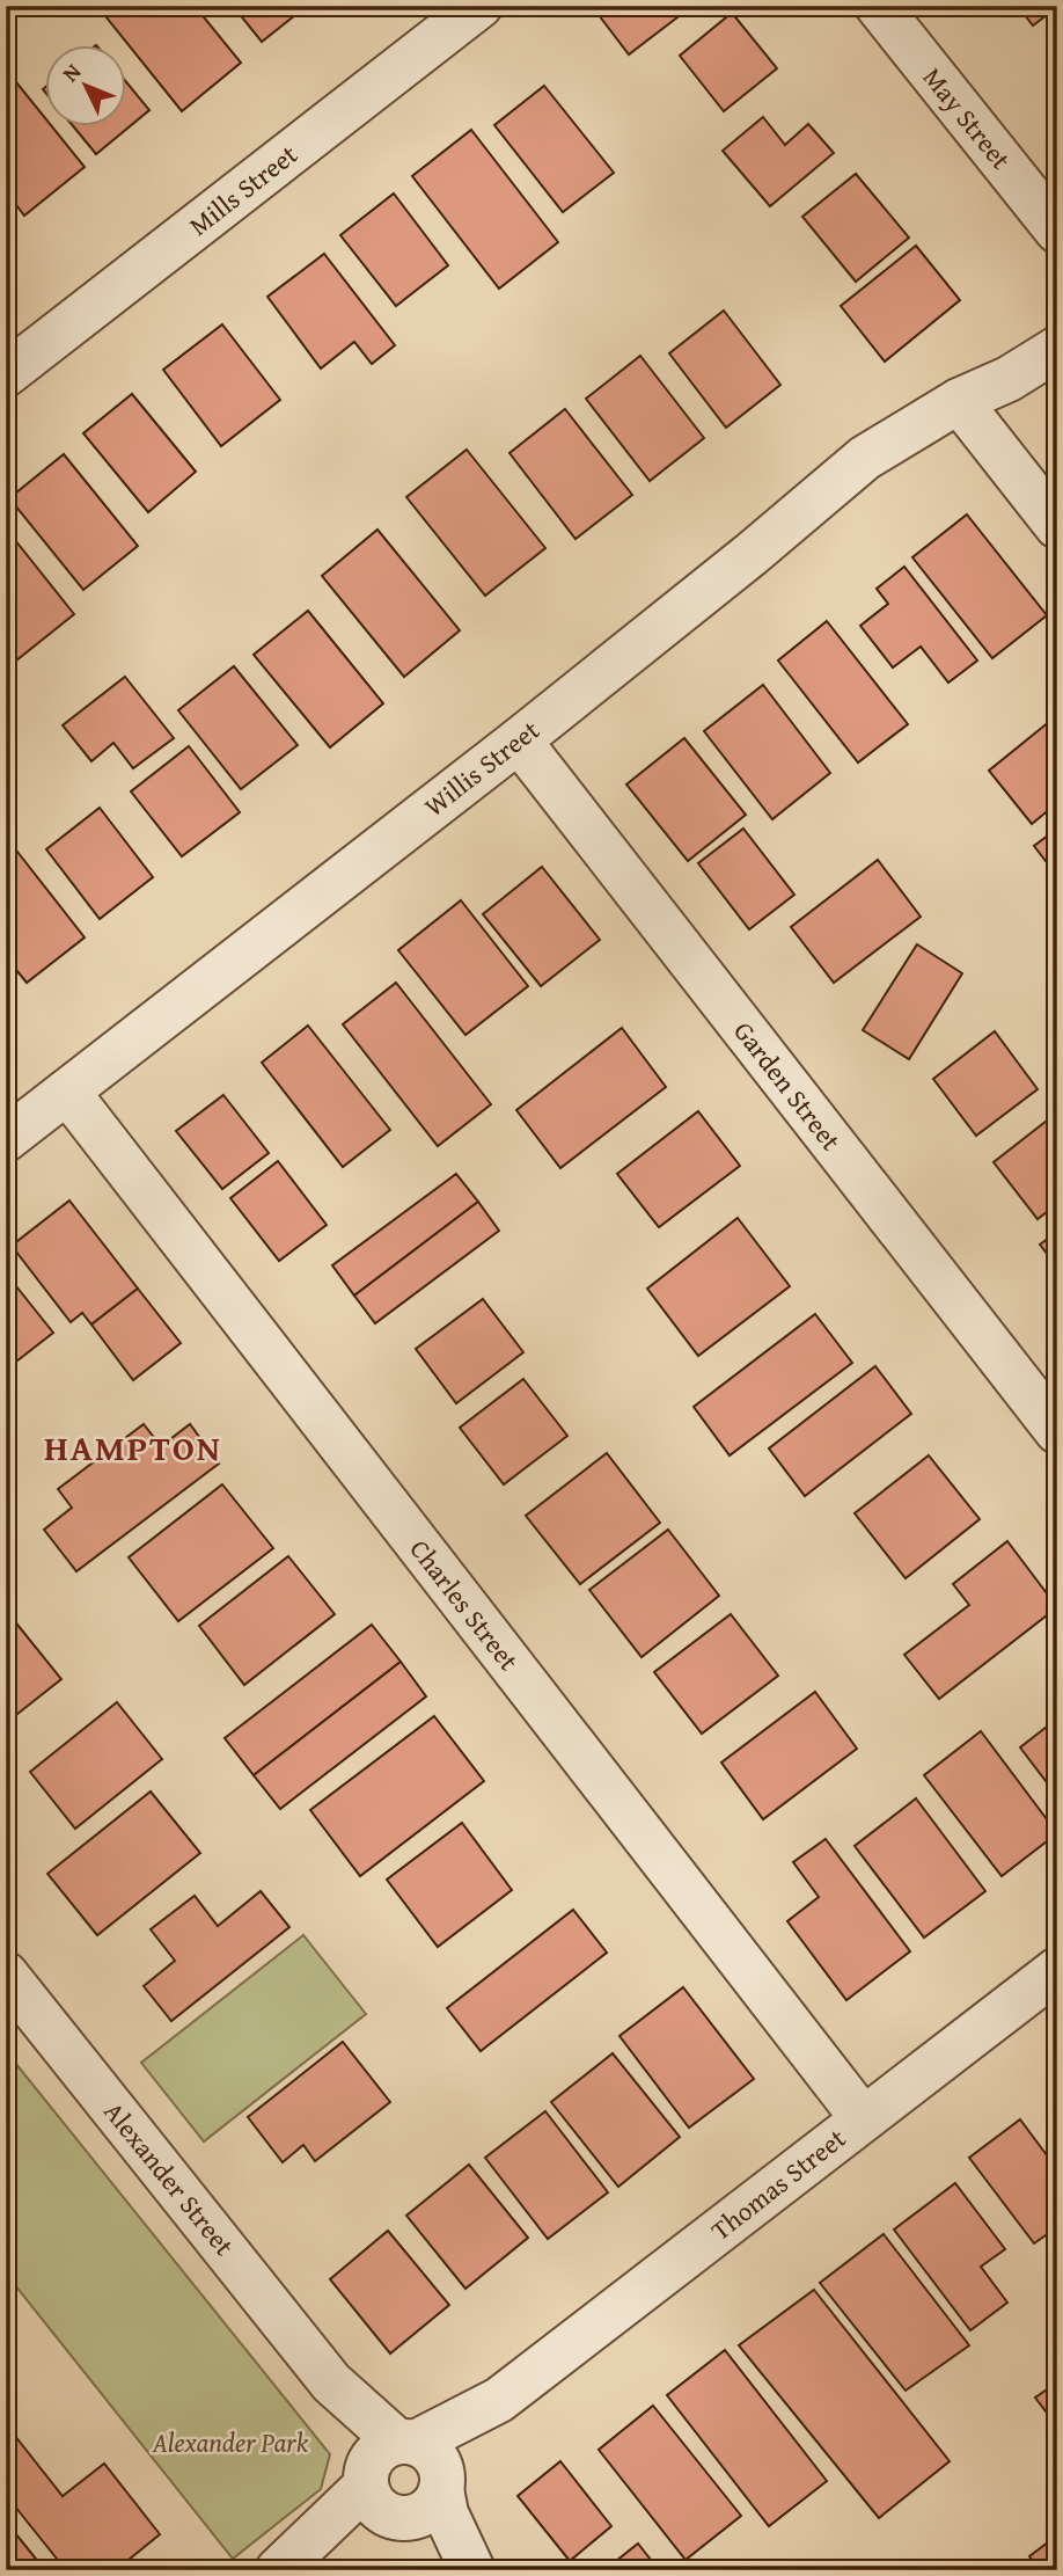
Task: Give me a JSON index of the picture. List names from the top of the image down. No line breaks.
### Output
{"streets":{"street":["May Street","Mills Street","Willis Street","Garden Street","Charles Street","Alexander Street","Thomas Street"]},"crossings":[["Willis Street","Garden Street"],["Willis Street","Charles Street"],["Charles Street","Thomas Street"],["Alexander Street","Thomas Street"]],"districts":["HAMPTON"],"parks":["Alexander Park"],"north":"top left"}
